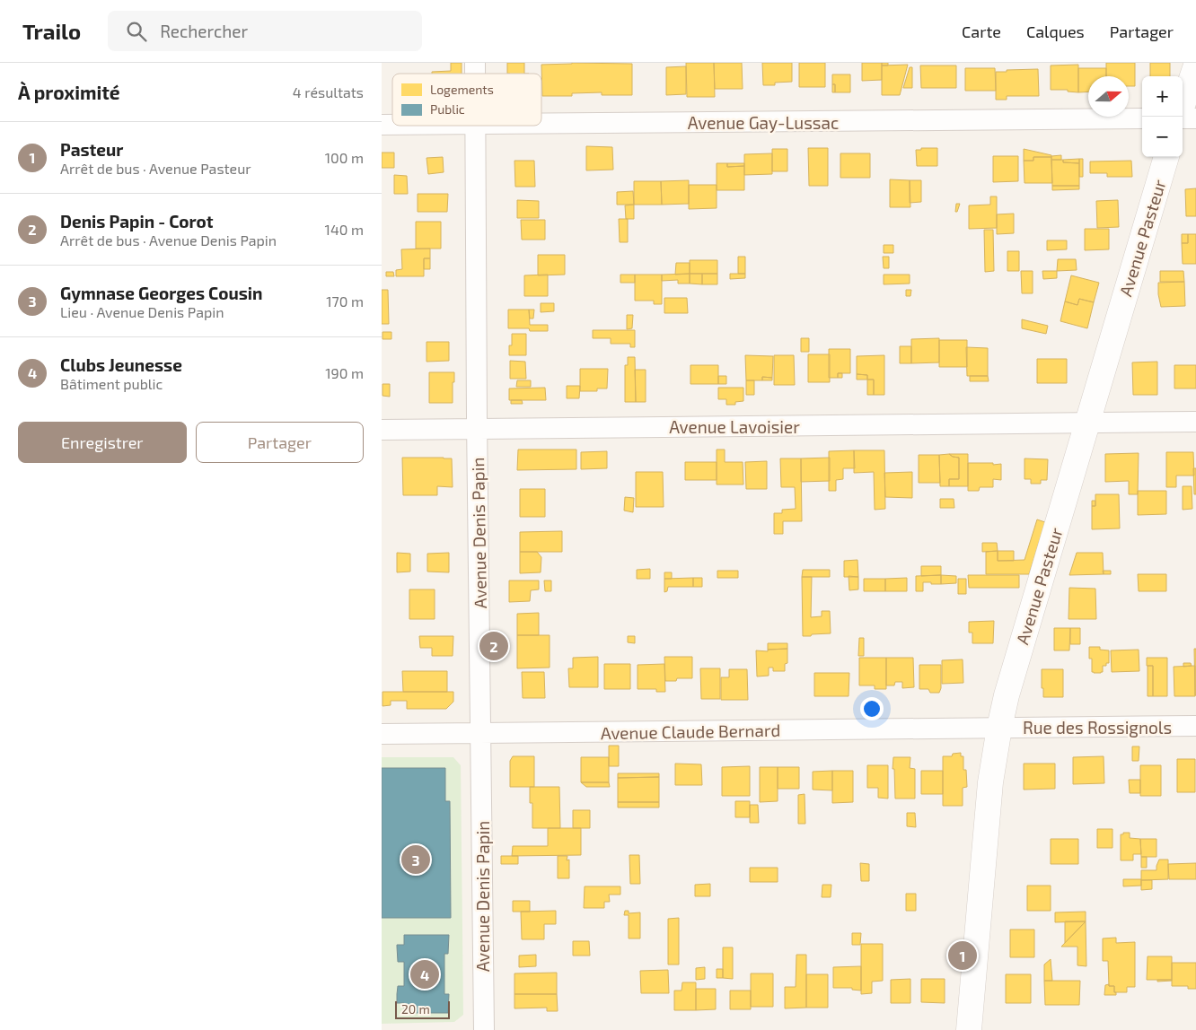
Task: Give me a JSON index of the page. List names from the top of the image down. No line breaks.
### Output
{"streets":{"street":["Avenue Gay-Lussac","Avenue Pasteur","Avenue Lavoisier","Avenue Denis Papin","Rue des Rossignols","Avenue Claude Bernard"]},"crossings":[["Avenue Pasteur","Avenue Lavoisier"],["Avenue Pasteur","Rue des Rossignols"],["Avenue Pasteur","Avenue Claude Bernard"],["Avenue Lavoisier","Avenue Denis Papin"],["Avenue Denis Papin","Avenue Claude Bernard"],["Rue des Rossignols","Avenue Claude Bernard"]],"legend":["Logements","Public"],"scale_bar":"20 m","north":"right","page":{"header":"Trailo","search":"Rechercher","nav":["Carte","Calques","Partager"],"heading":["À proximité","4 résultats"],"map_buttons":["+","−"],"list":[{"mark":"1","name":"Pasteur","note":"Arrêt de bus · Avenue Pasteur","value":"100 m"},{"mark":"2","name":"Denis Papin - Corot","note":"Arrêt de bus · Avenue Denis Papin","value":"140 m"},{"mark":"3","name":"Gymnase Georges Cousin","note":"Lieu · Avenue Denis Papin","value":"170 m"},{"mark":"4","name":"Clubs Jeunesse","note":"Bâtiment public","value":"190 m"}],"buttons":["Enregistrer","Partager"],"pins":["2","3","1","4"],"scale":"20 m"}}
